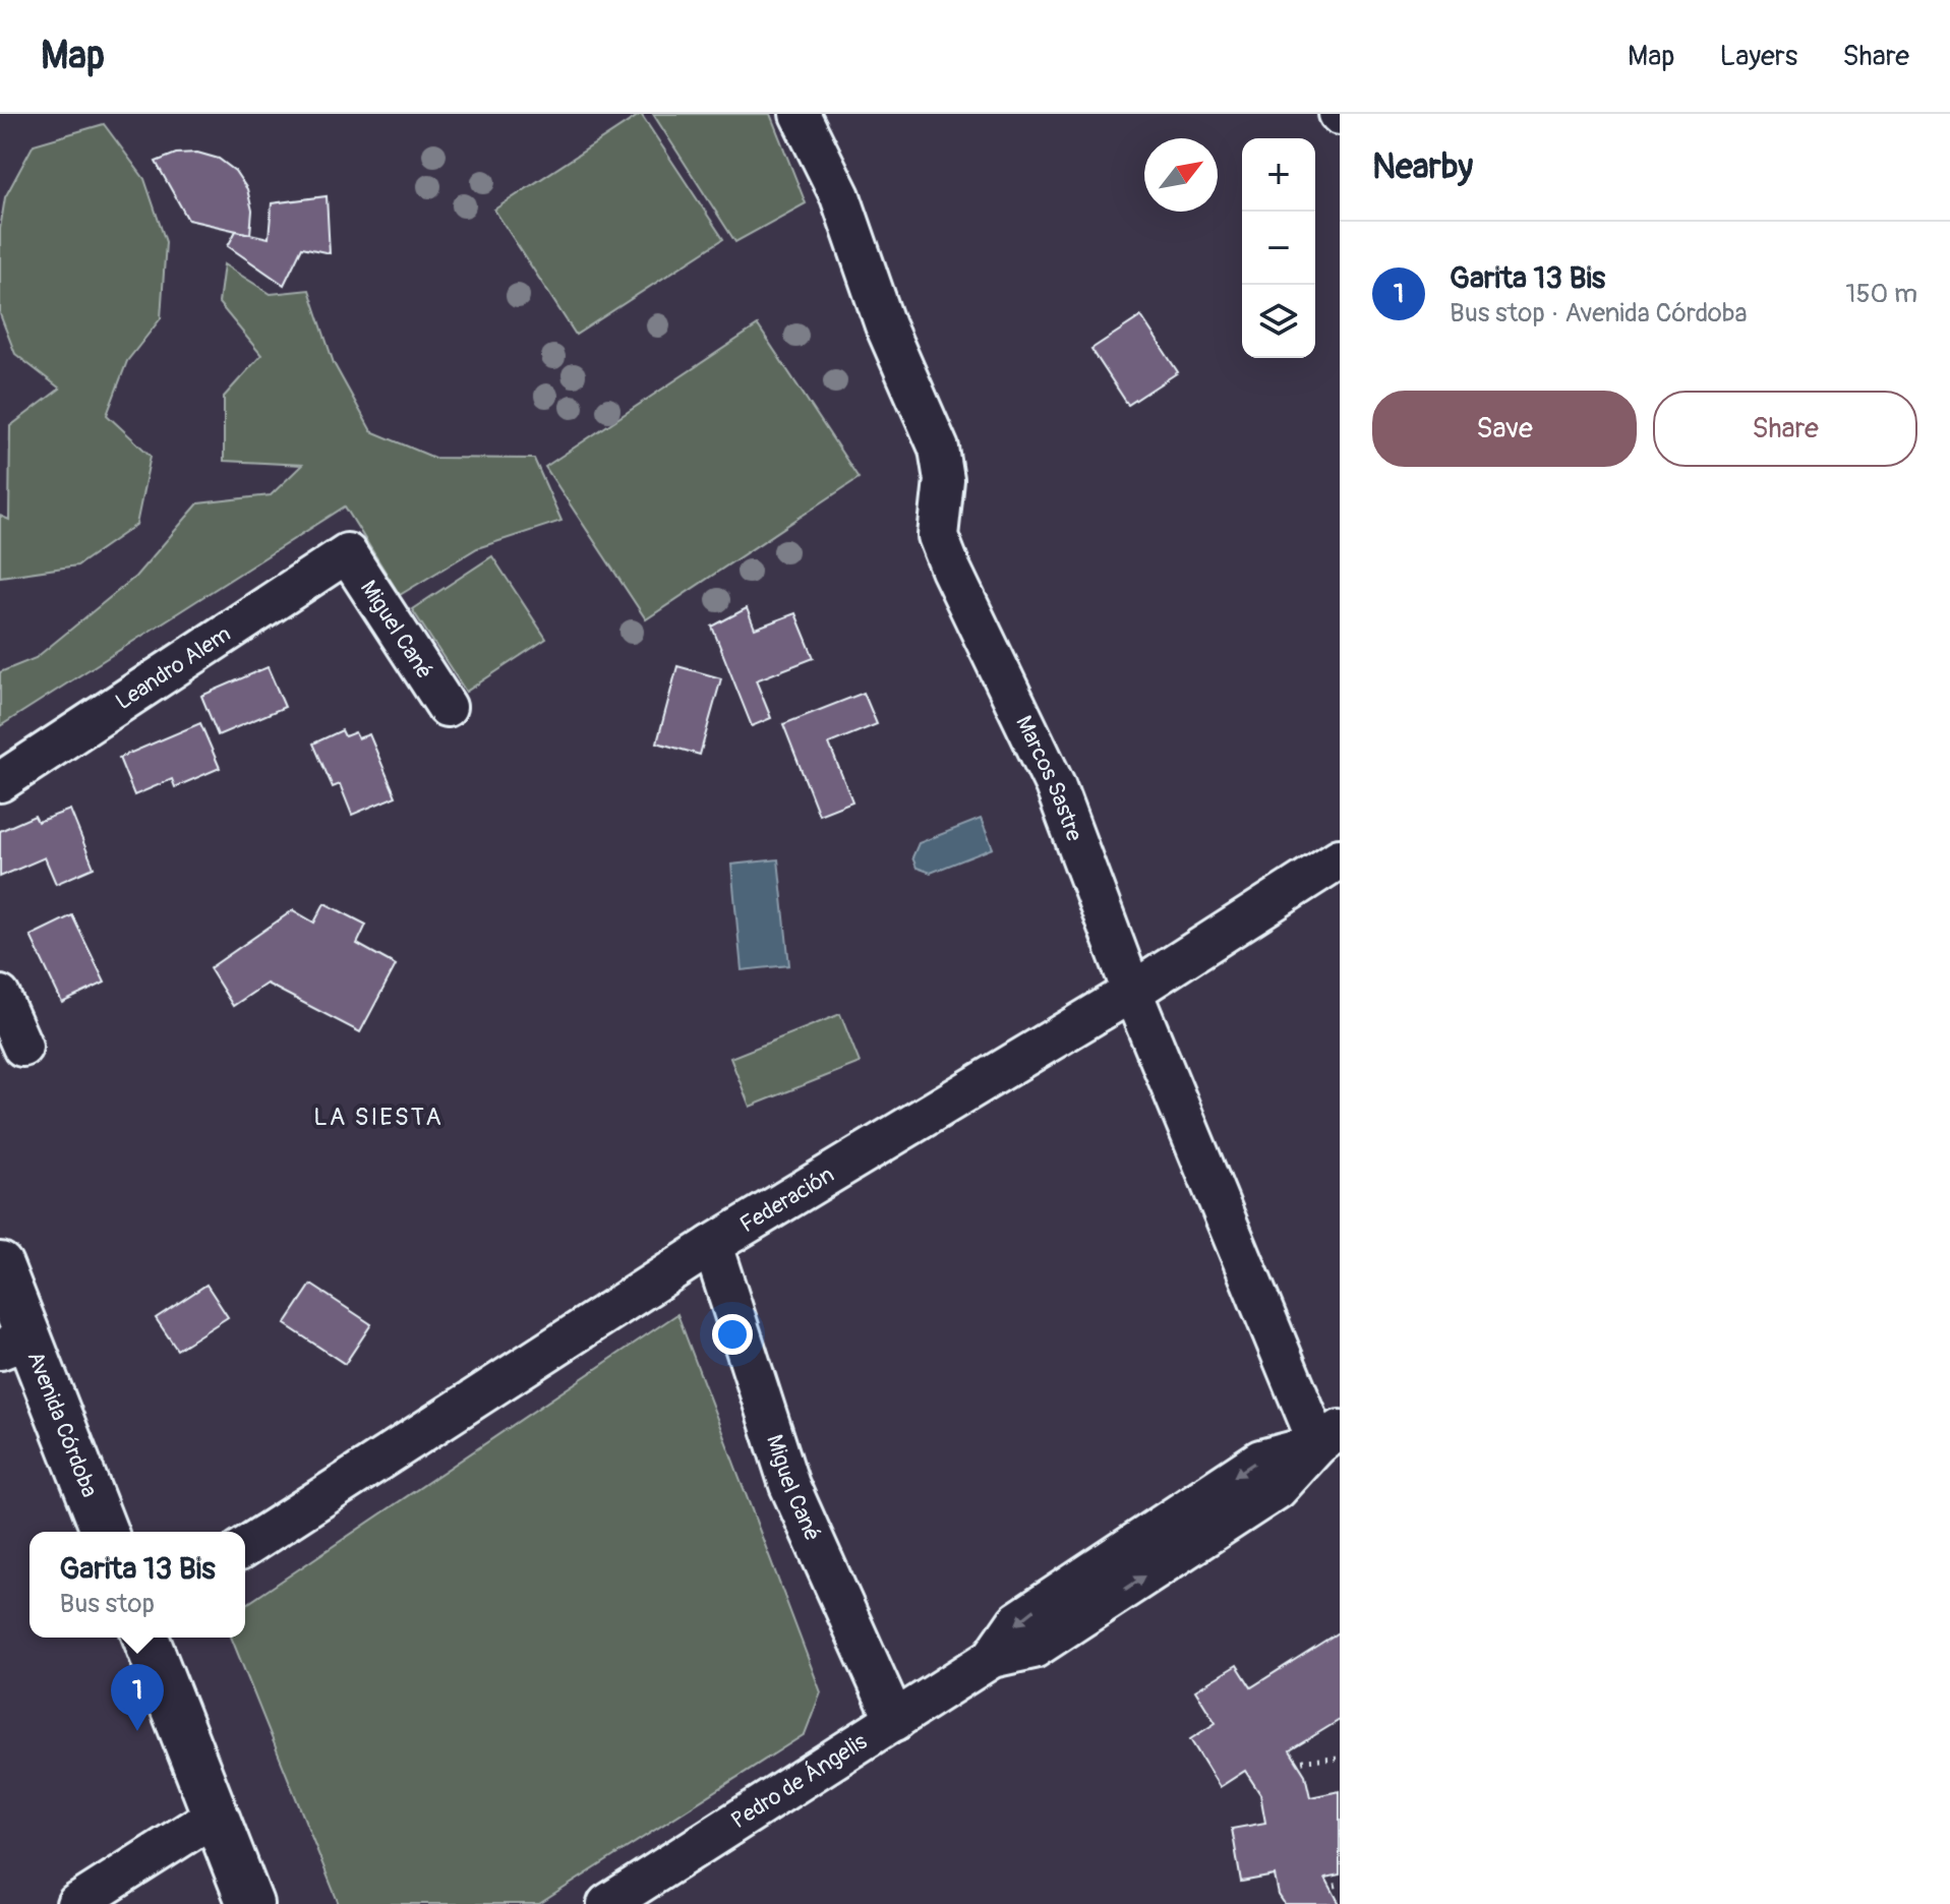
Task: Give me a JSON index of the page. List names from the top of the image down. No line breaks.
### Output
{"streets":{"main road":["Avenida Córdoba"],"street":["Miguel Cané","Leandro Alem","Marcos Sastre","Federación","Pedro de Ángelis"]},"crossings":[["Miguel Cané","Leandro Alem"],["Miguel Cané","Federación"],["Miguel Cané","Pedro de Ángelis"],["Marcos Sastre","Federación"],["Marcos Sastre","Pedro de Ángelis"]],"districts":["LA SIESTA"],"north":"top right","page":{"header":"Map","nav":["Map","Layers","Share"],"heading":"Nearby","map_buttons":["+","−"],"list":[{"mark":"1","name":"Garita 13 Bis","note":"Bus stop · Avenida Córdoba","value":"150 m"}],"buttons":["Save","Share"],"popup":["Garita 13 Bis","Bus stop"],"pins":"1"}}
